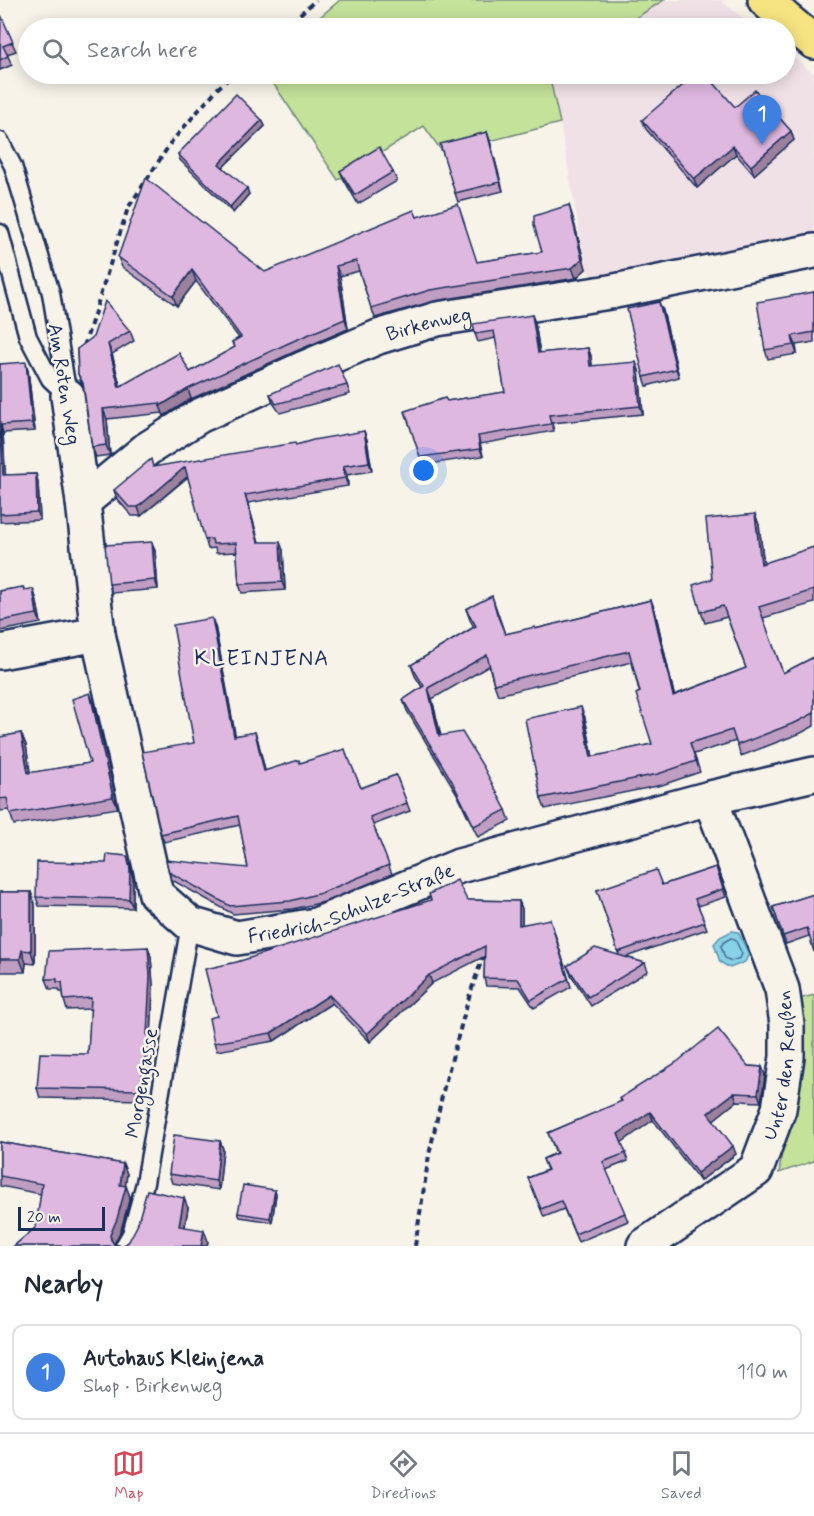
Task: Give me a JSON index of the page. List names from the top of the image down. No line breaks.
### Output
{"streets":{"street":["Birkenweg","Am Roten Weg","Friedrich-Schulze-Straße","Unter den Reußen"],"lane":["Morgengasse"]},"crossings":[["Birkenweg","Am Roten Weg"],["Am Roten Weg","Friedrich-Schulze-Straße"],["Friedrich-Schulze-Straße","Unter den Reußen"],["Friedrich-Schulze-Straße","Morgengasse"]],"districts":["KLEINJENA"],"scale_bar":"20 m","page":{"search":"Search here","pins":"1","scale":"20 m","heading":"Nearby","list":[{"mark":"1","name":"Autohaus Kleinjena","note":"Shop · Birkenweg","value":"110 m"}],"nav":["Map","Directions","Saved"]}}
